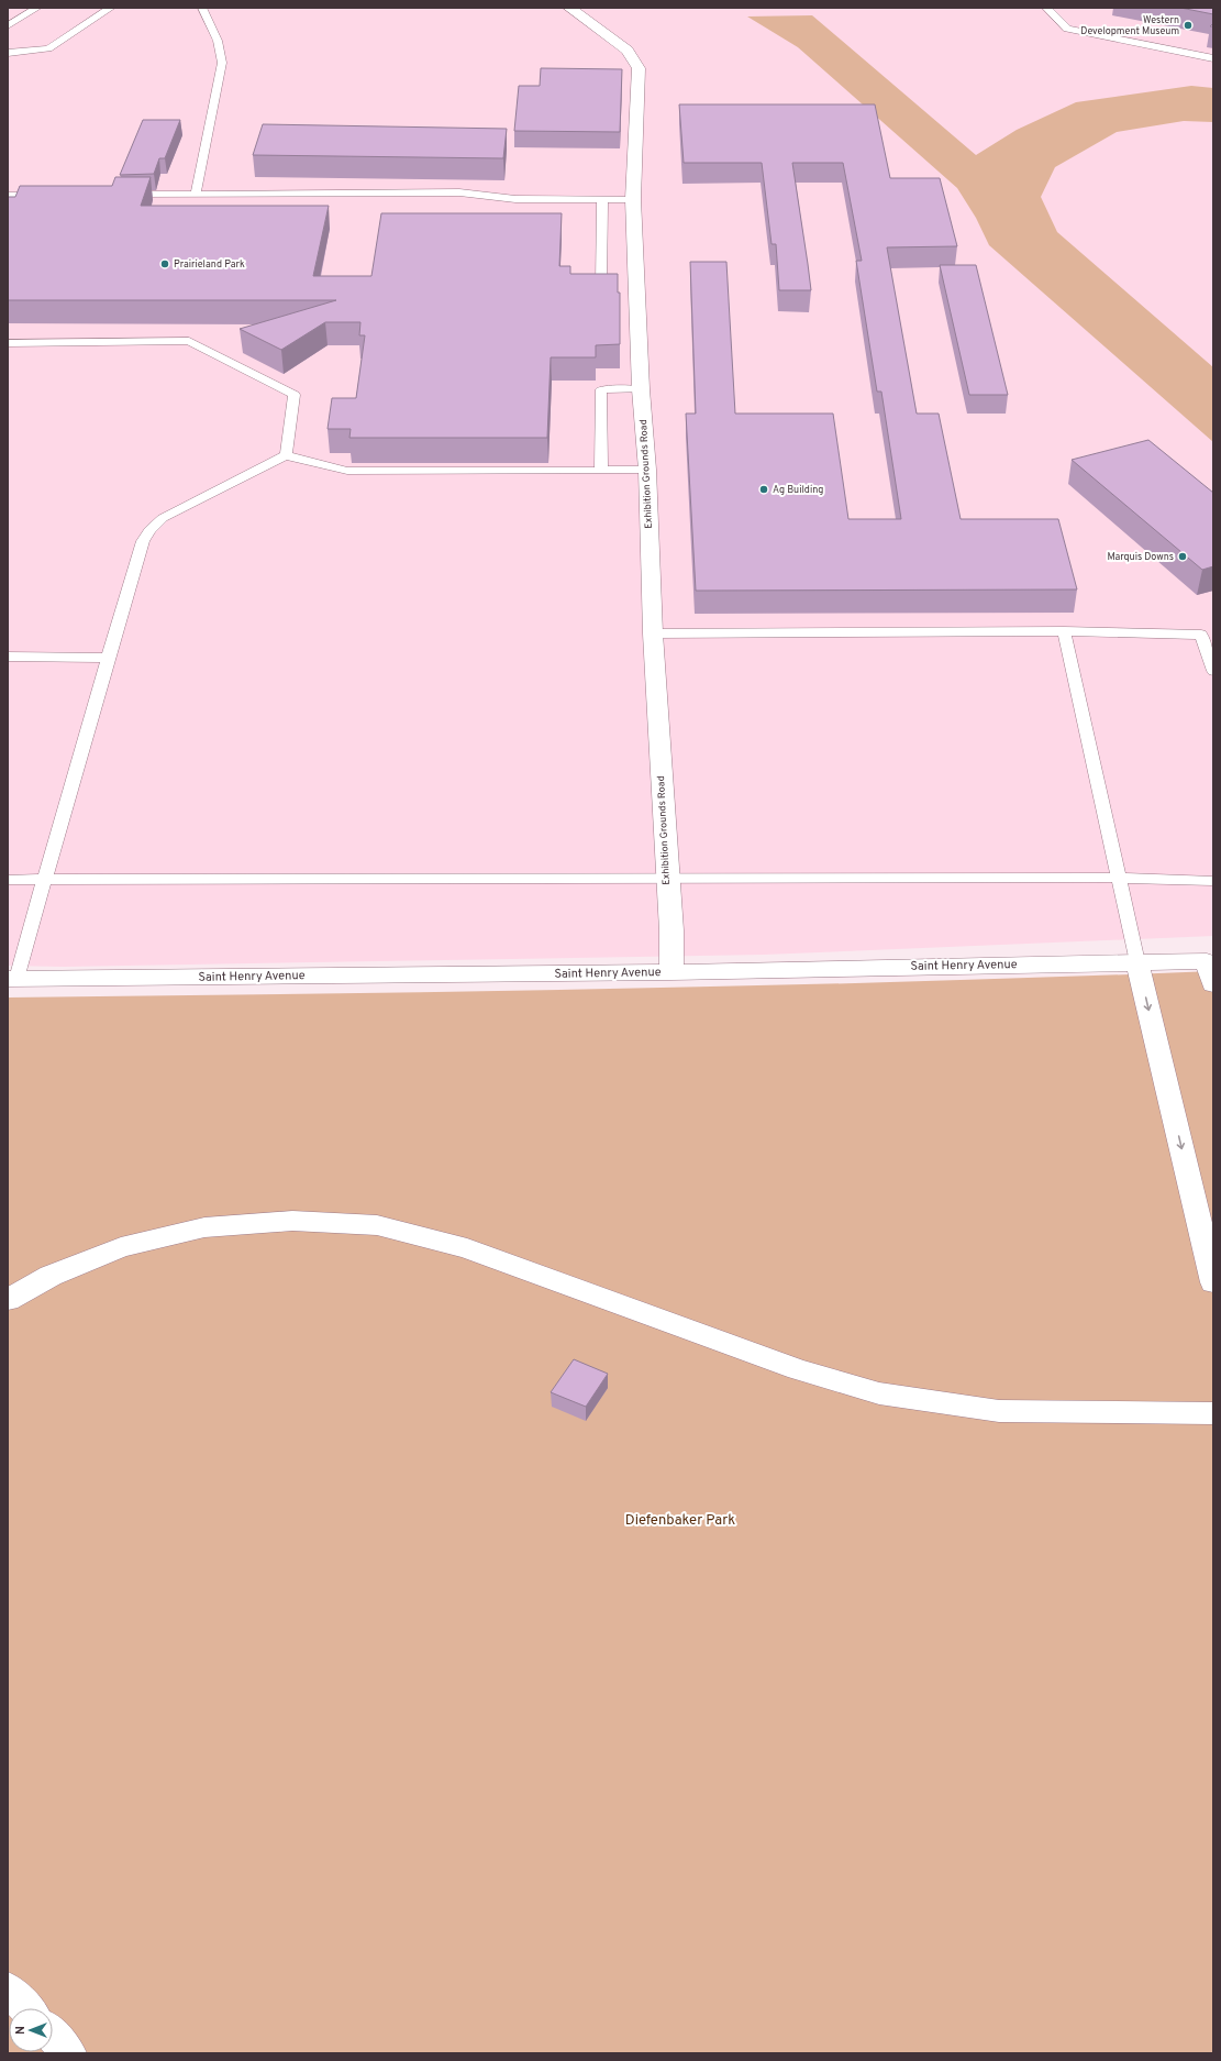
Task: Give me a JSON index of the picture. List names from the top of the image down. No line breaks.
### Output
{"streets":{"street":["Exhibition Grounds Road","Saint Henry Avenue"]},"crossings":[["Exhibition Grounds Road","Saint Henry Avenue"]],"parks":["Diefenbaker Park"],"places":["Western Development Museum","Prairieland Park","Ag Building","Marquis Downs"],"north":"left"}
